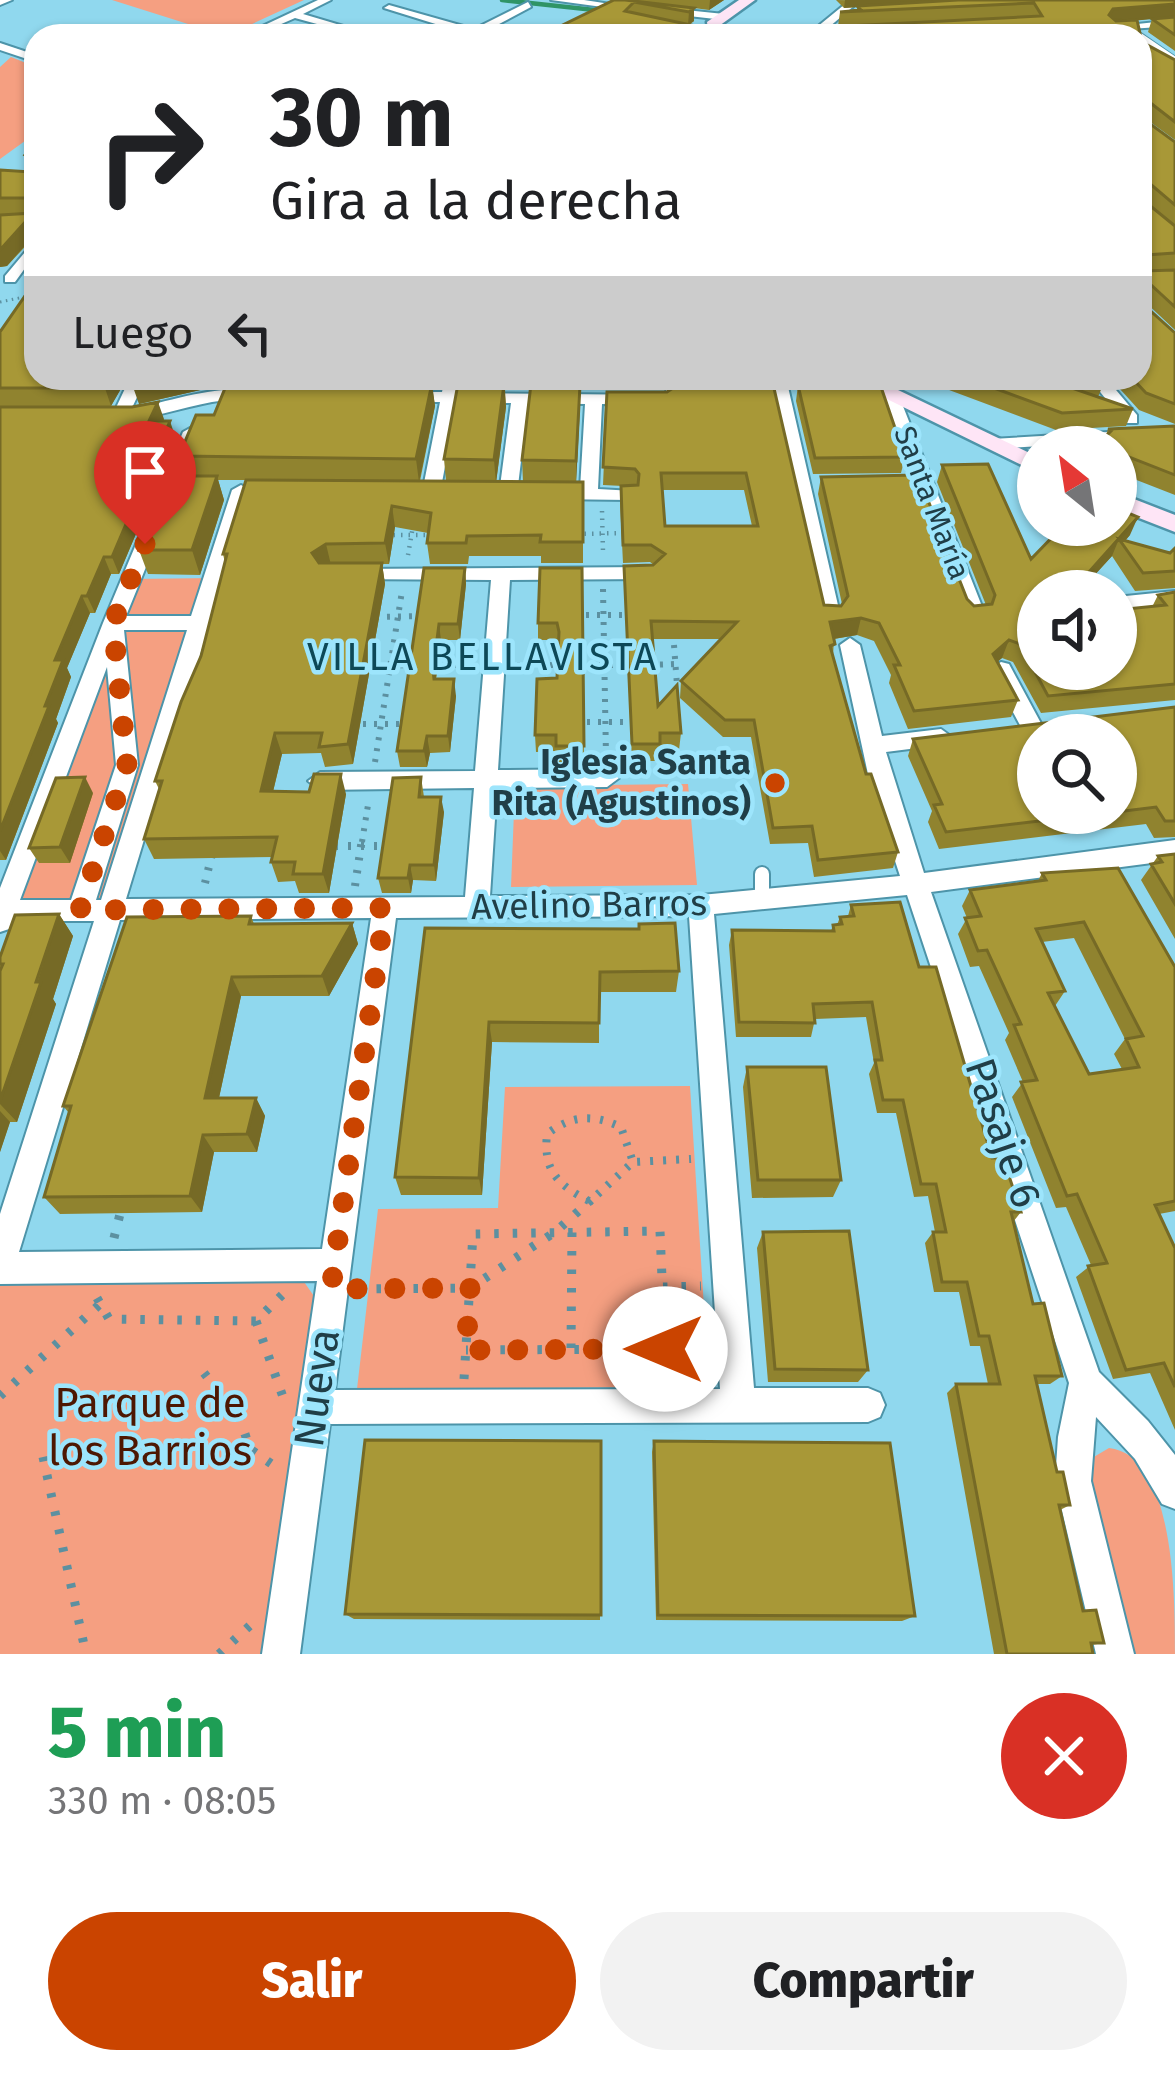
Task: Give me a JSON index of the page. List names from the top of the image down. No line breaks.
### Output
{"streets":{"street":["Santa María","Avelino Barros","Pasaje 6","Nueva"]},"crossings":[["Avelino Barros","Pasaje 6"],["Avelino Barros","Nueva"]],"districts":["VILLA BELLAVISTA"],"parks":["Parque de los Barrios"],"places":["Iglesia Santa Rita (Agustinos)"],"north":"top left","page":{"turn":["30 m","Gira a la derecha"],"then":"Luego","heading":["5 min","330 m · 08:05"],"buttons":["Salir","Compartir"]}}
